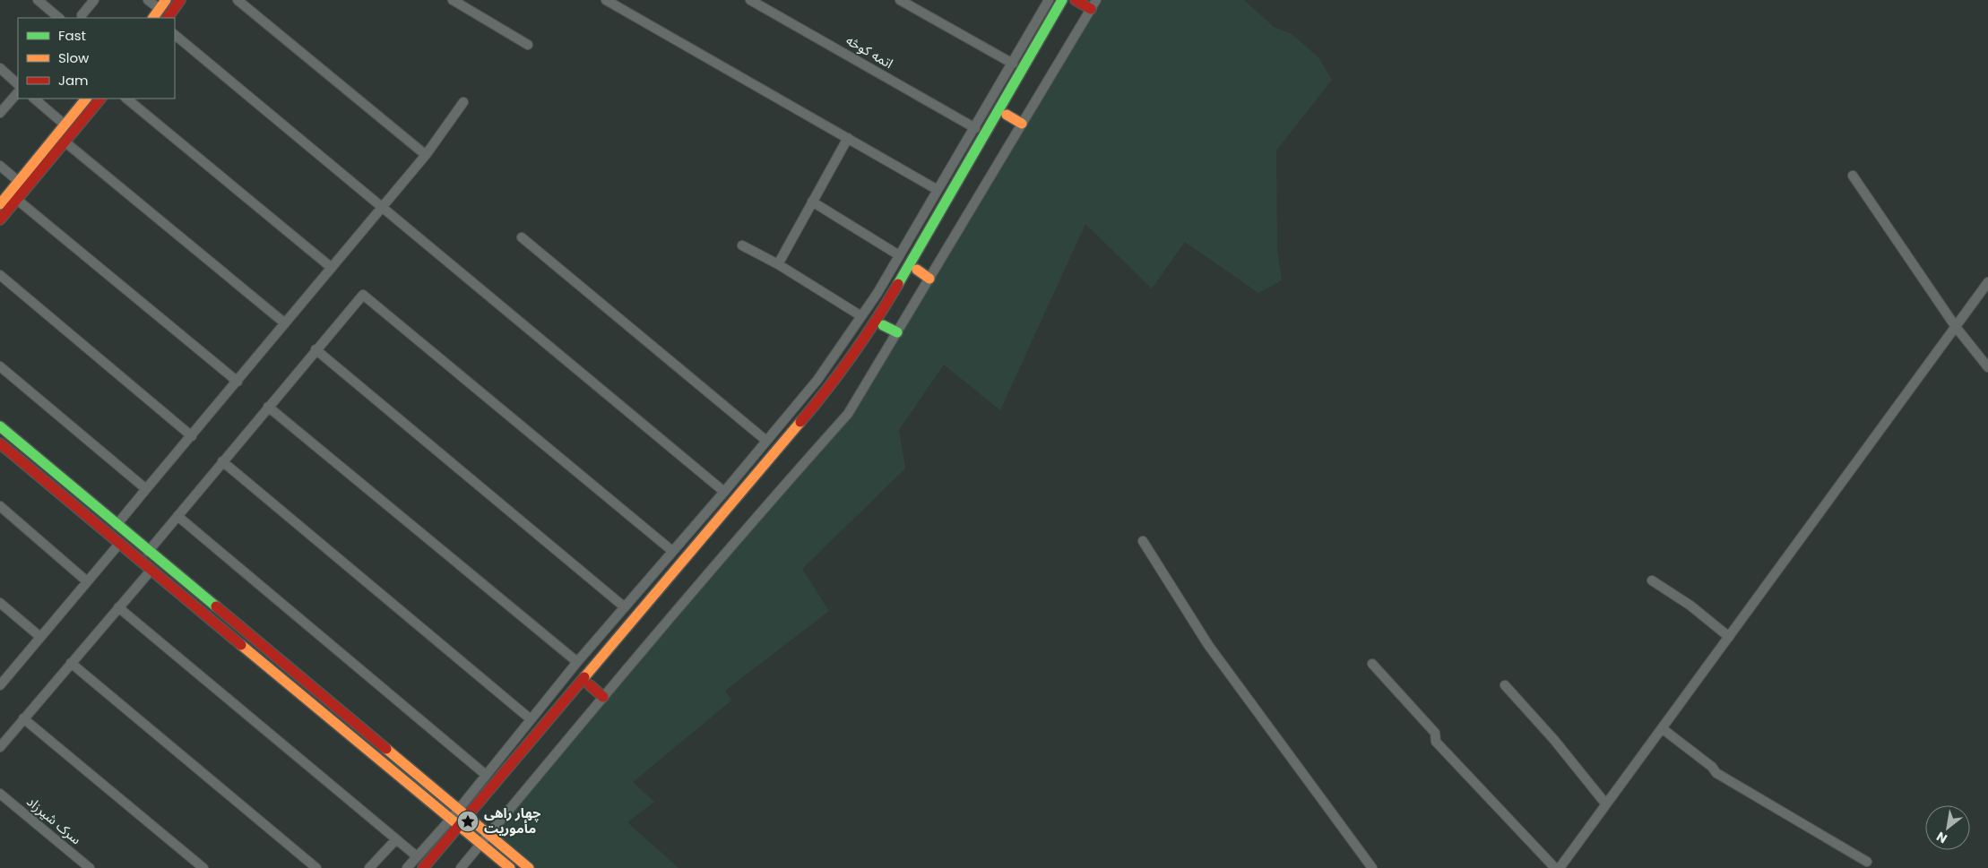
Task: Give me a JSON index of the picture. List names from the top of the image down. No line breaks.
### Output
{"streets":{"street":["اتمه کوڅه","سرک شیرزاد"]},"places":{"place":["چهار راهی مأموریت"]},"legend":["Fast","Slow","Jam"],"north":"bottom left"}
